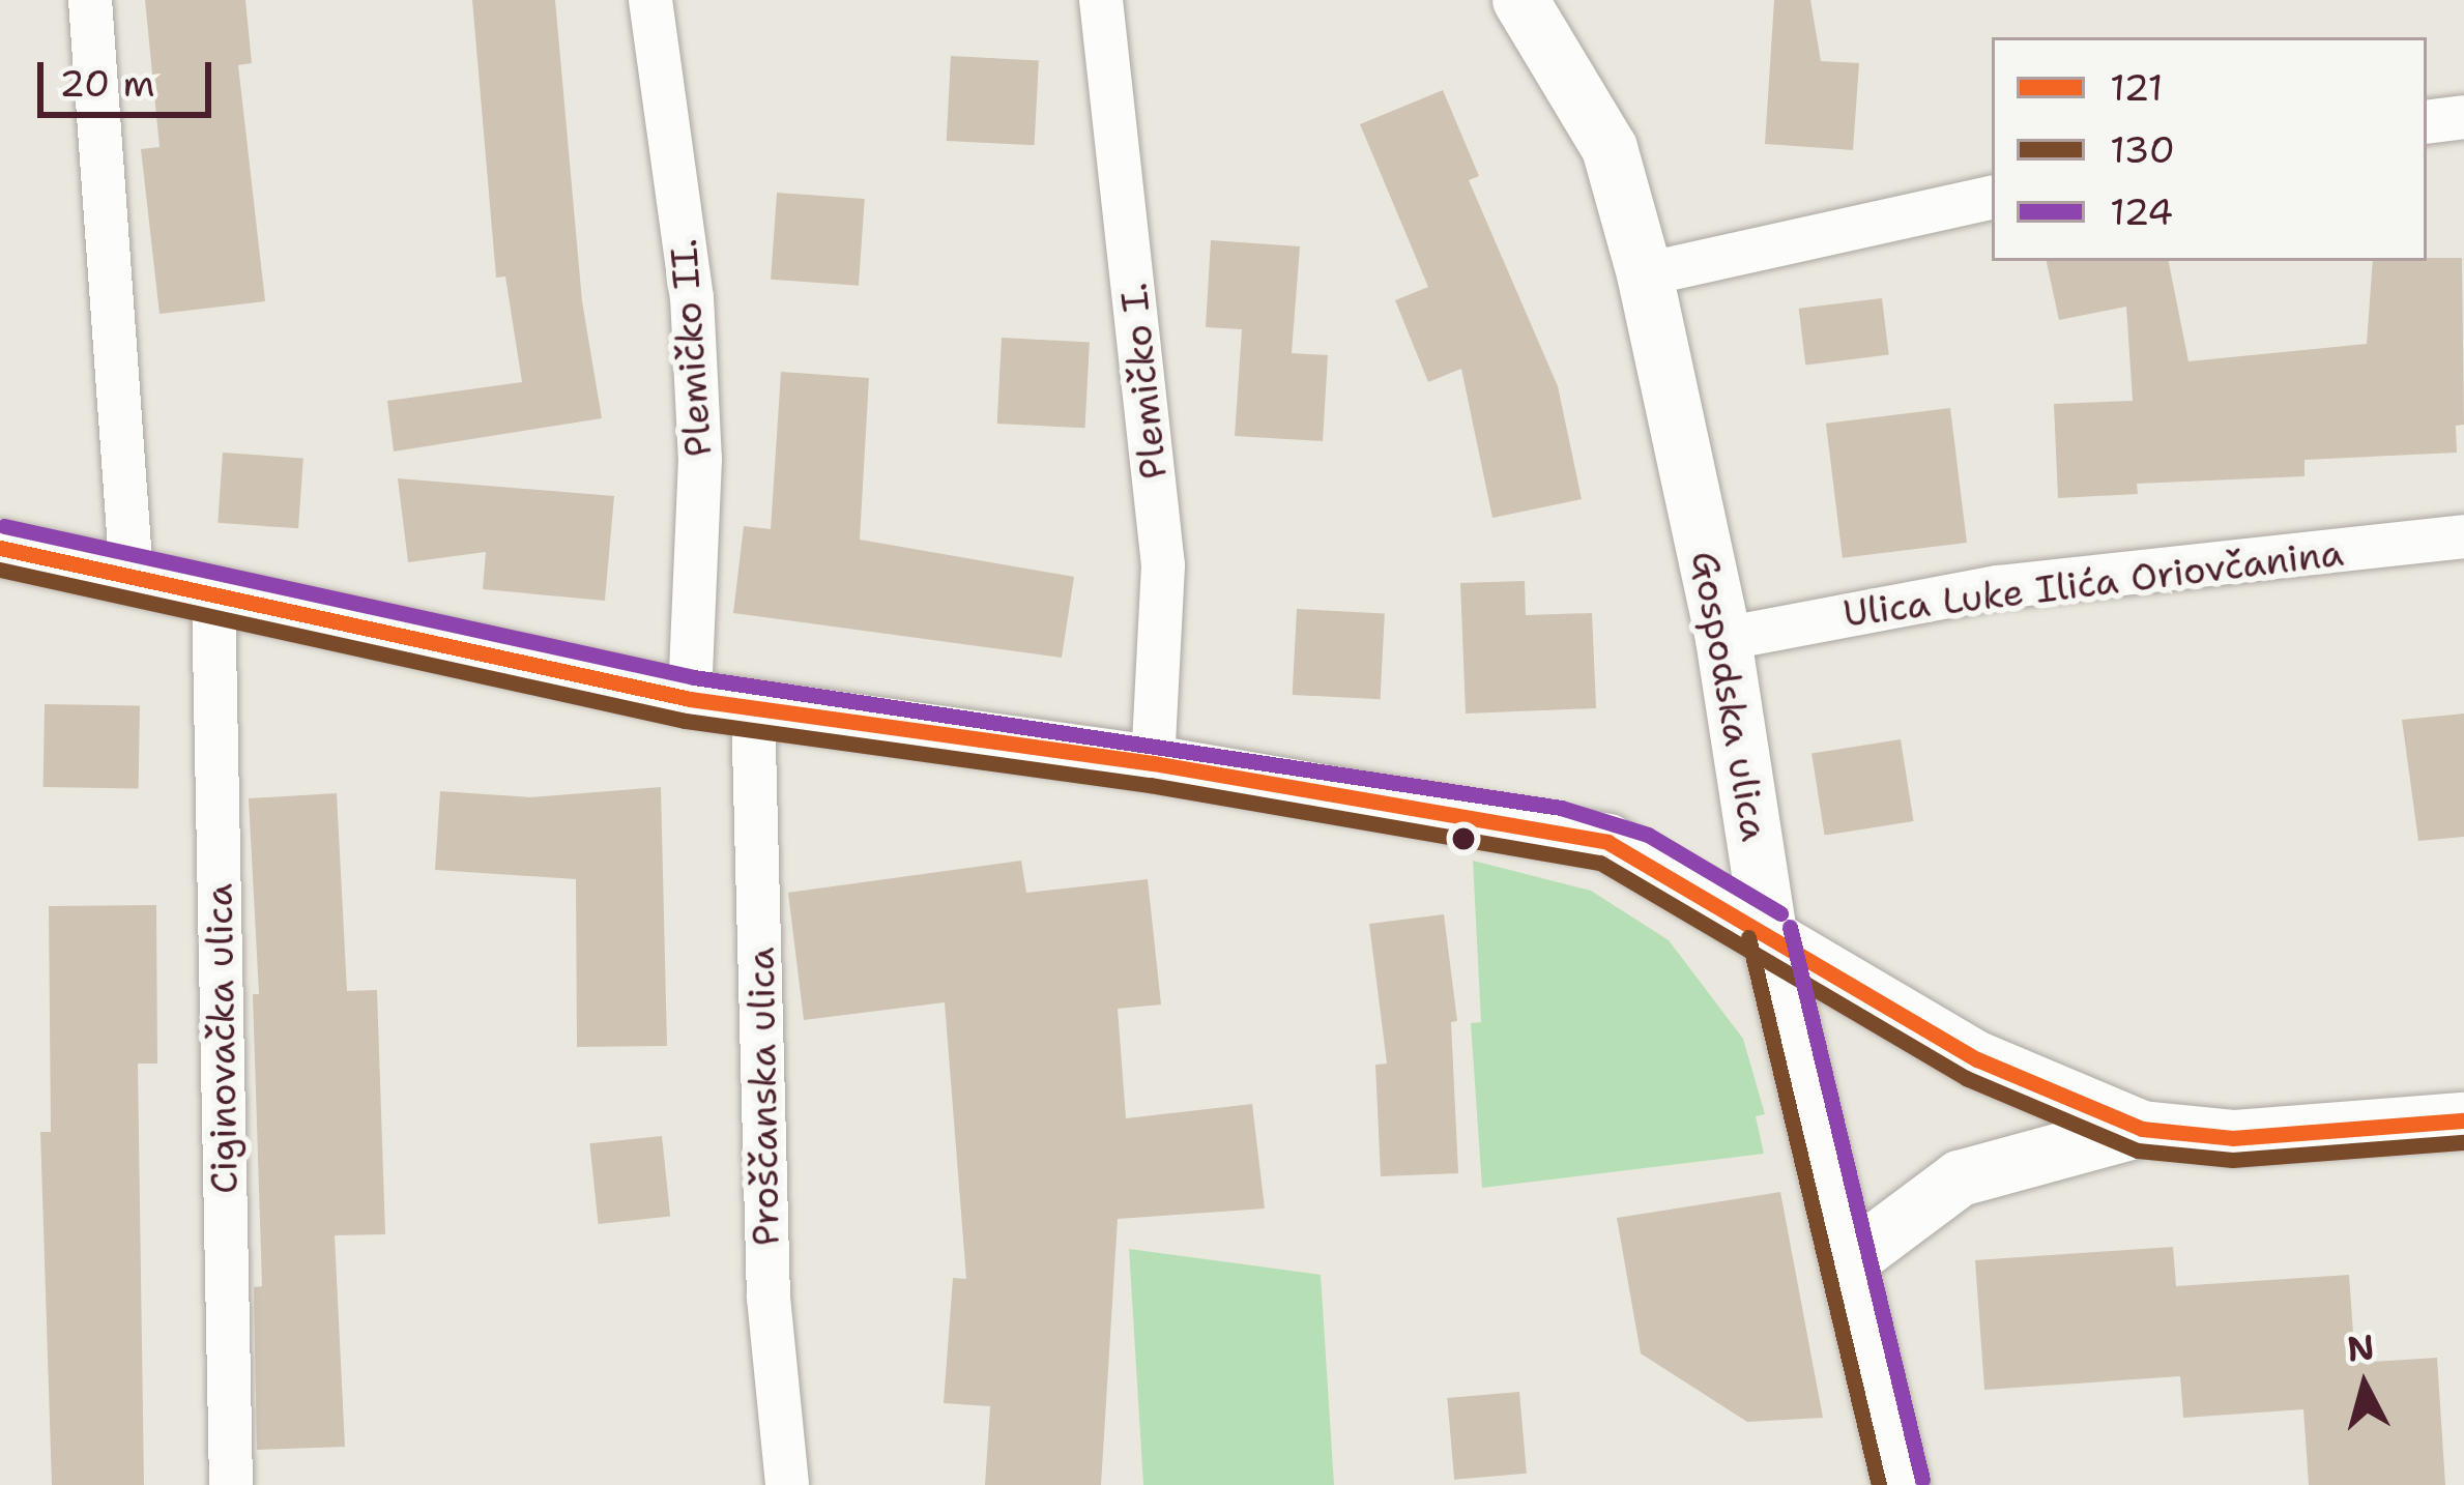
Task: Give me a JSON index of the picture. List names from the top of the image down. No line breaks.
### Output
{"streets":{"street":["Plemičko II.","Plemičko I.","Ulica Luke Ilića Oriovčanina","Gospodska ulica","Ciginovačka ulica","Proščanska ulica"]},"crossings":[["Ulica Luke Ilića Oriovčanina","Gospodska ulica"]],"lines":["transit line 124","transit line 121","transit line 130"],"legend":["121","130","124"],"scale_bar":"20 m","north":"top"}
